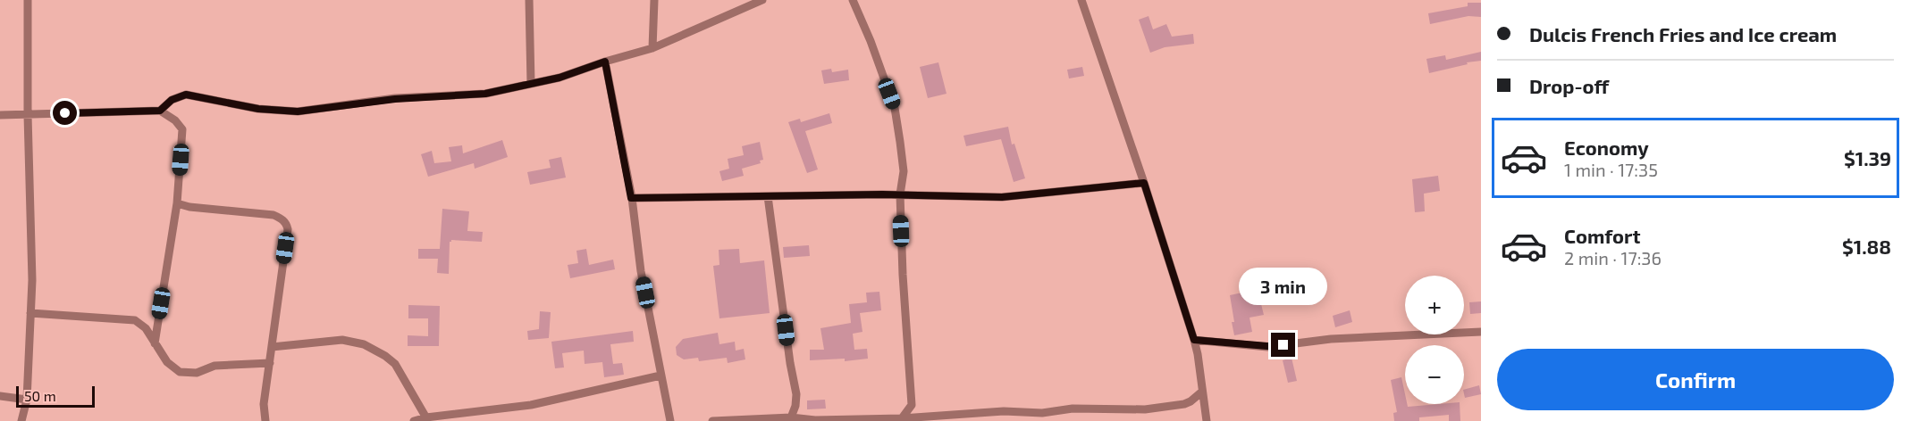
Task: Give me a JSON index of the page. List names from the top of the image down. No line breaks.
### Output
{"scale_bar":"50 m","page":{"banner":["Dulcis French Fries and Ice cream","Drop-off"],"list":[{"name":"Economy","note":"1 min · 17:35","value":"$1.39"},{"name":"Comfort","note":"2 min · 17:36","value":"$1.88"}],"bubble":"3 min","map_buttons":["+","−"],"buttons":"Confirm","scale":"50 m"}}
